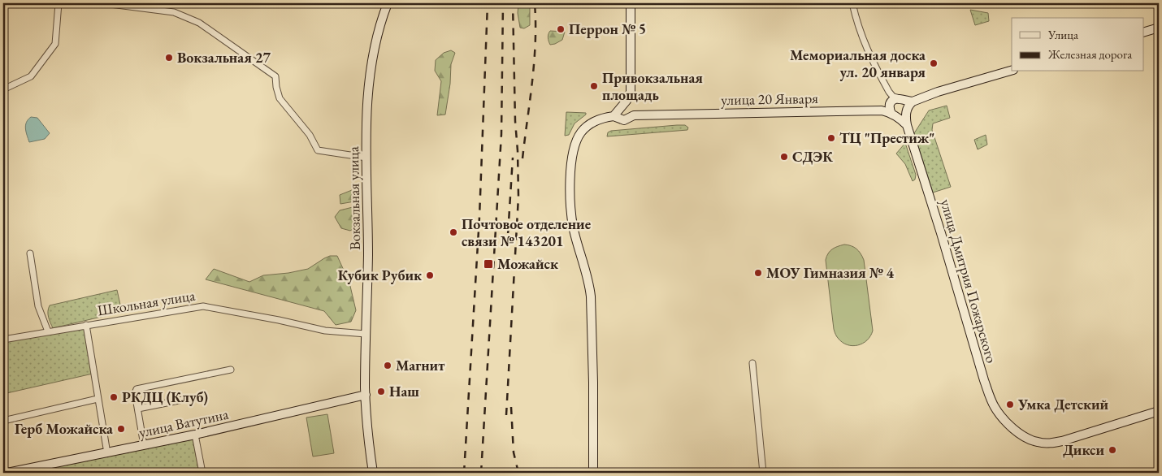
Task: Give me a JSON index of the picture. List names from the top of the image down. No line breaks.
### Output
{"streets":{"main road":["улица 20 Января","Вокзальная улица","улица Дмитрия Пожарского","улица Ватутина"],"street":["Школьная улица"]},"crossings":[["улица 20 Января","улица Дмитрия Пожарского"],["Вокзальная улица","Школьная улица"],["Вокзальная улица","улица Ватутина"]],"places":{"other":["Перрон № 5","Вокзальная 27","Мемориальная доска ул. 20 января","Привокзальная площадь","ТЦ \"Престиж\"","СДЭК","Почтовое отделение связи № 143201","МОУ Гимназия № 4","Кубик Рубик","Магнит","Наш","РКДЦ (Клуб)","Умка Детский","Герб Можайска","Дикси"],"transit":["Можайск"]},"legend":["Улица","Железная дорога"]}
